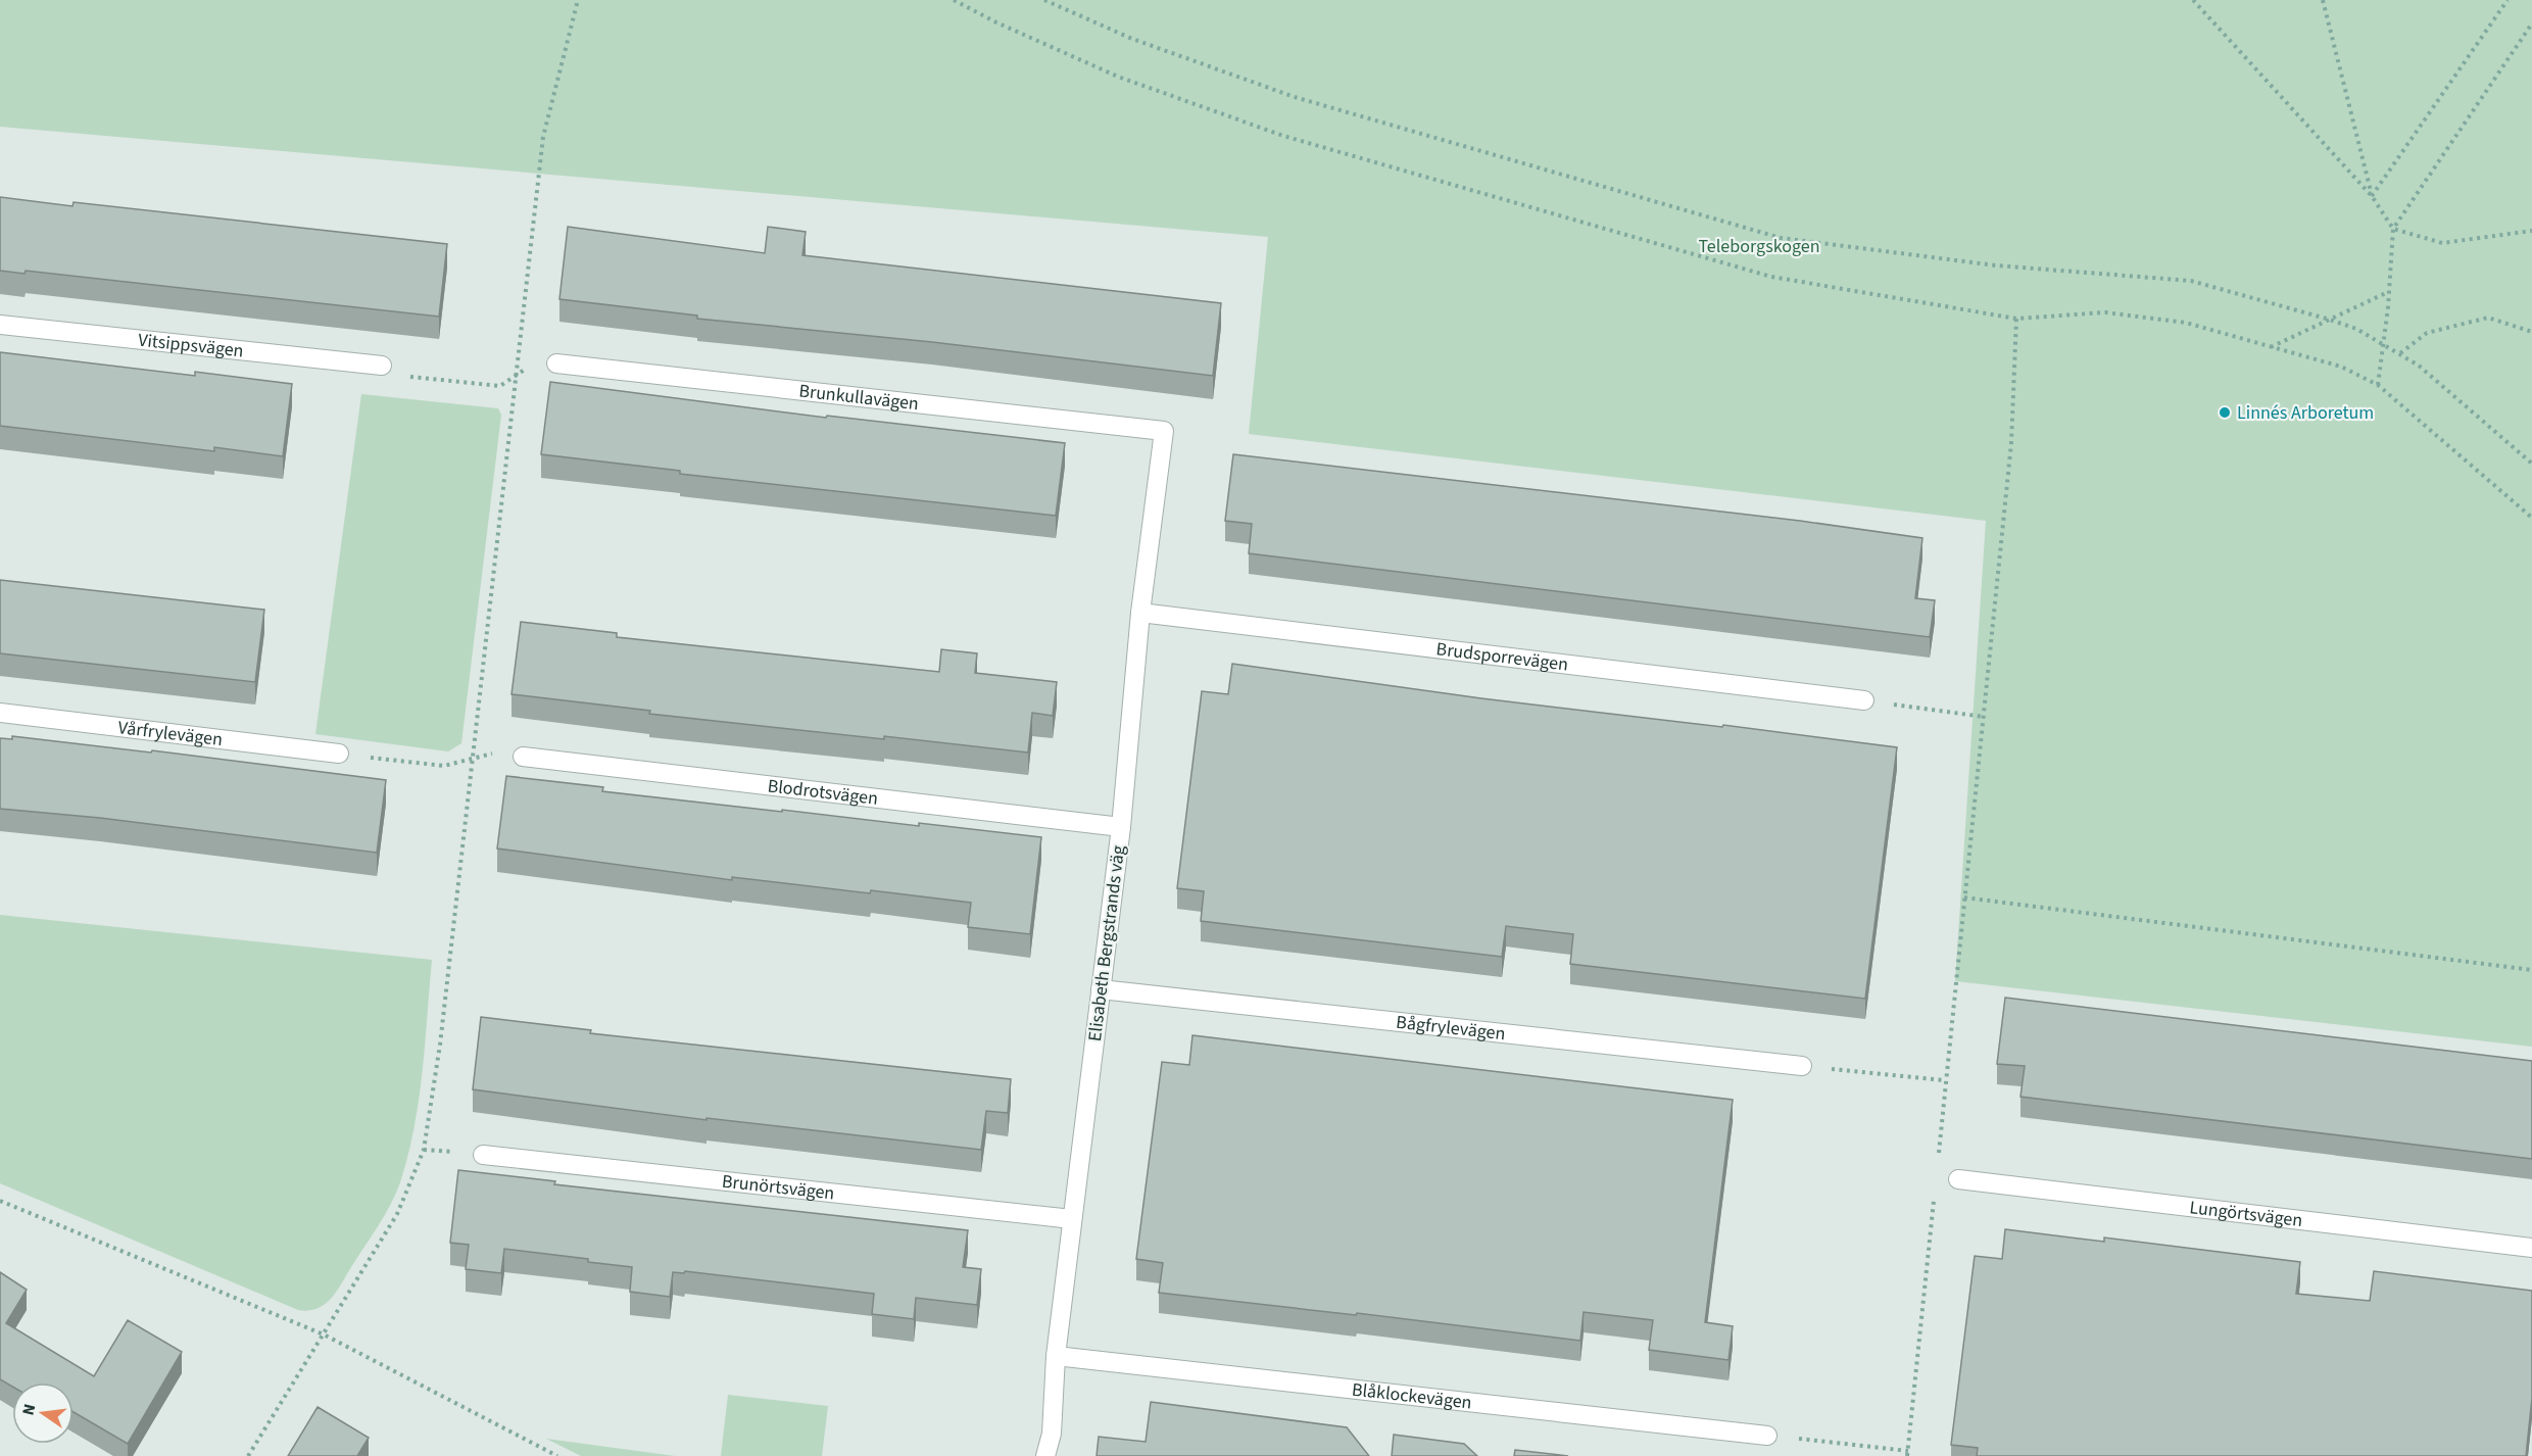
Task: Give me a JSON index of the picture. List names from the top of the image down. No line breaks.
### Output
{"streets":{"street":["Vitsippsvägen","Brunkullavägen","Brudsporrevägen","Vårfrylevägen","Blodrotsvägen","Elisabeth Bergstrands väg","Bågfrylevägen","Brunörtsvägen","Lungörtsvägen","Blåklockevägen"]},"crossings":[["Brunkullavägen","Elisabeth Bergstrands väg"],["Brudsporrevägen","Elisabeth Bergstrands väg"],["Blodrotsvägen","Elisabeth Bergstrands väg"],["Elisabeth Bergstrands väg","Bågfrylevägen"],["Elisabeth Bergstrands väg","Brunörtsvägen"],["Elisabeth Bergstrands väg","Blåklockevägen"]],"parks":["Teleborgskogen"],"places":["Linnés Arboretum"],"north":"left"}
